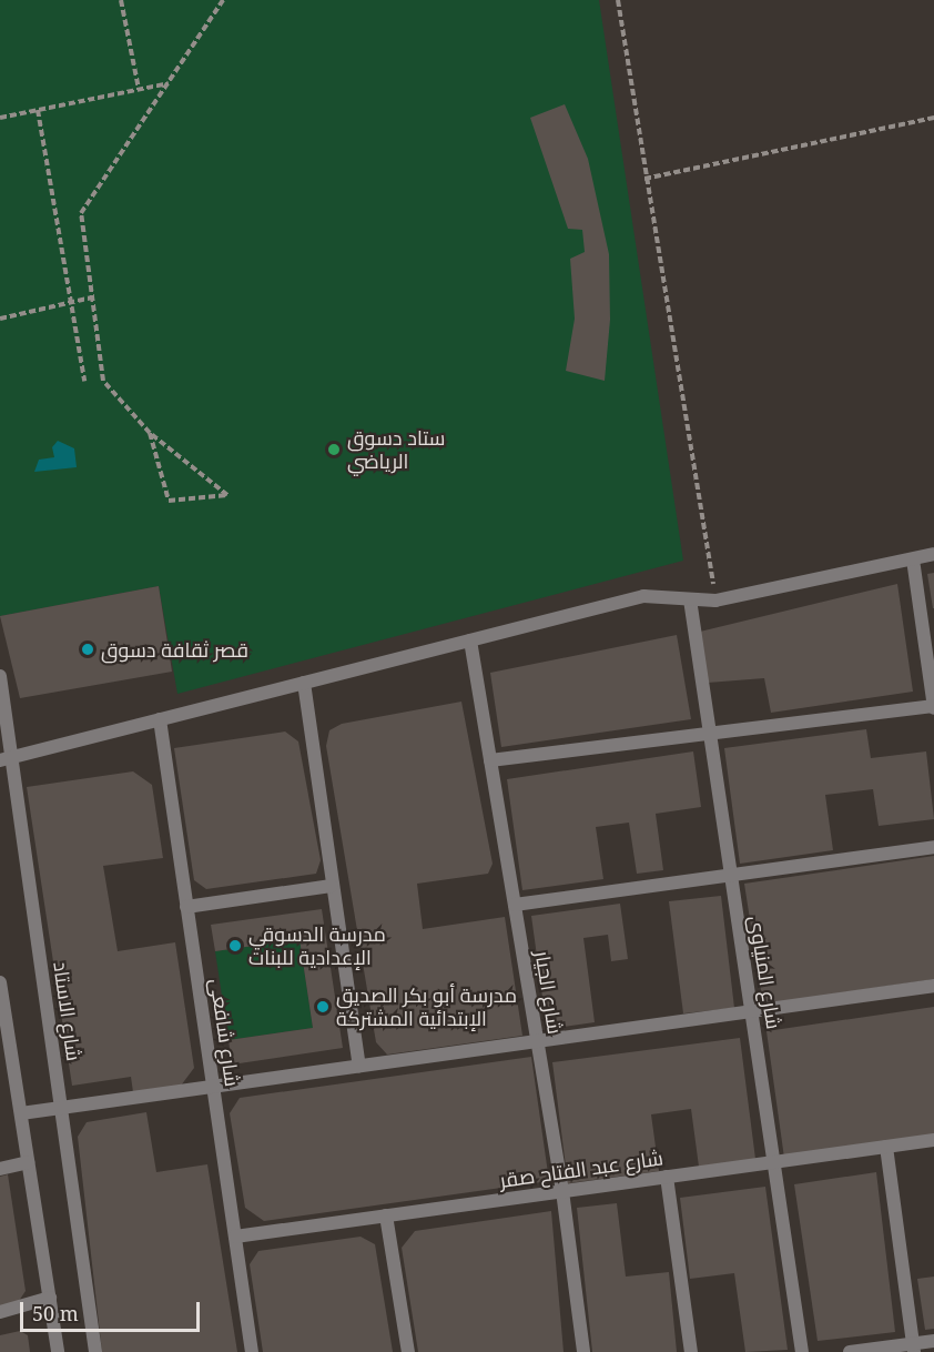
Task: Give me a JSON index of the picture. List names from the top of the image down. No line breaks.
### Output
{"streets":{"street":["شارع المنياوى","شارع الجيار","شارع الاستاد","شارع شافعى","شارع عبد الفتاح صقر"]},"crossings":[["شارع المنياوى","شارع عبد الفتاح صقر"],["شارع الجيار","شارع عبد الفتاح صقر"],["شارع شافعى","شارع عبد الفتاح صقر"]],"places":["ستاد دسوق الرياضي","قصر ثقافة دسوق","مدرسة الدسوقي الإعدادية للبنات","مدرسة أبو بكر الصديق الإبتدائية المشتركة"],"scale_bar":"50 m"}
